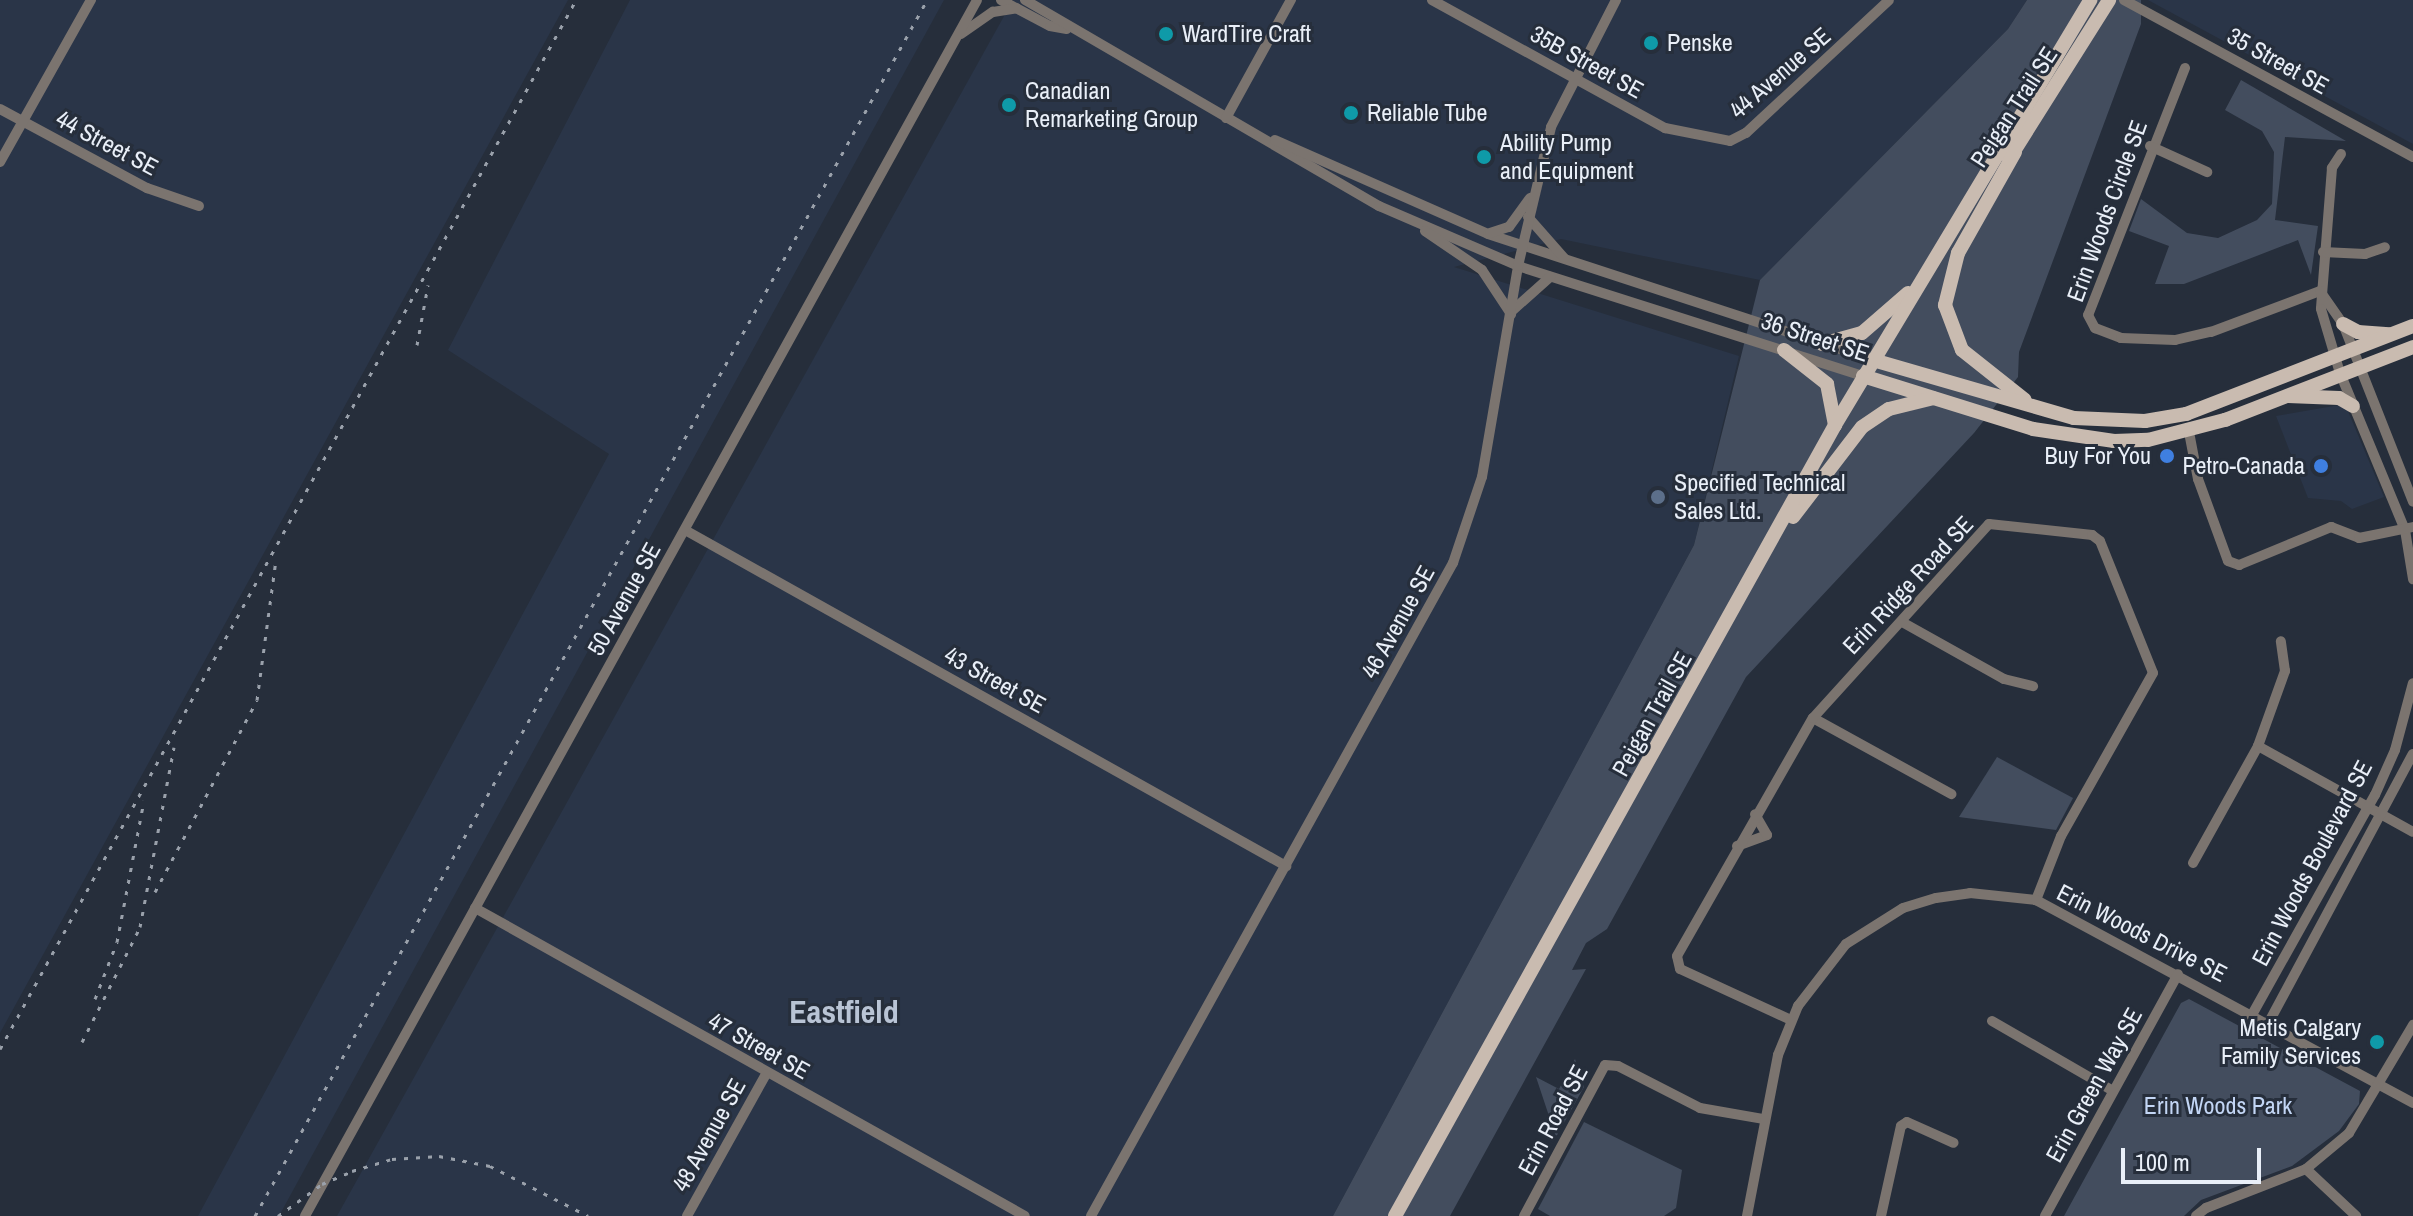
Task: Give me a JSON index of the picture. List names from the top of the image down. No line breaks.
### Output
{"streets":{"main road":["Peigan Trail SE","36 Street SE"],"street":["35 Street SE","35B Street SE","44 Avenue SE","44 Street SE","Erin Woods Circle SE","Erin Ridge Road SE","50 Avenue SE","46 Avenue SE","43 Street SE","Erin Woods Boulevard SE","Erin Woods Drive SE","47 Street SE","Erin Green Way SE","Erin Road SE","48 Avenue SE"]},"crossings":[["35B Street SE","44 Avenue SE"],["35B Street SE","46 Avenue SE"],["Peigan Trail SE","36 Street SE"],["36 Street SE","46 Avenue SE"],["Erin Ridge Road SE","Erin Woods Drive SE"],["50 Avenue SE","43 Street SE"],["50 Avenue SE","47 Street SE"],["46 Avenue SE","43 Street SE"],["Erin Woods Boulevard SE","Erin Woods Drive SE"],["Erin Woods Drive SE","Erin Green Way SE"],["Erin Woods Drive SE","Erin Road SE"],["47 Street SE","48 Avenue SE"]],"districts":["Eastfield"],"parks":["Erin Woods Park"],"places":["WardTire Craft","Penske","Canadian Remarketing Group","Reliable Tube","Ability Pump and Equipment","Buy For You","Petro-Canada","Specified Technical Sales Ltd.","Metis Calgary Family Services"],"scale_bar":"100 m"}
